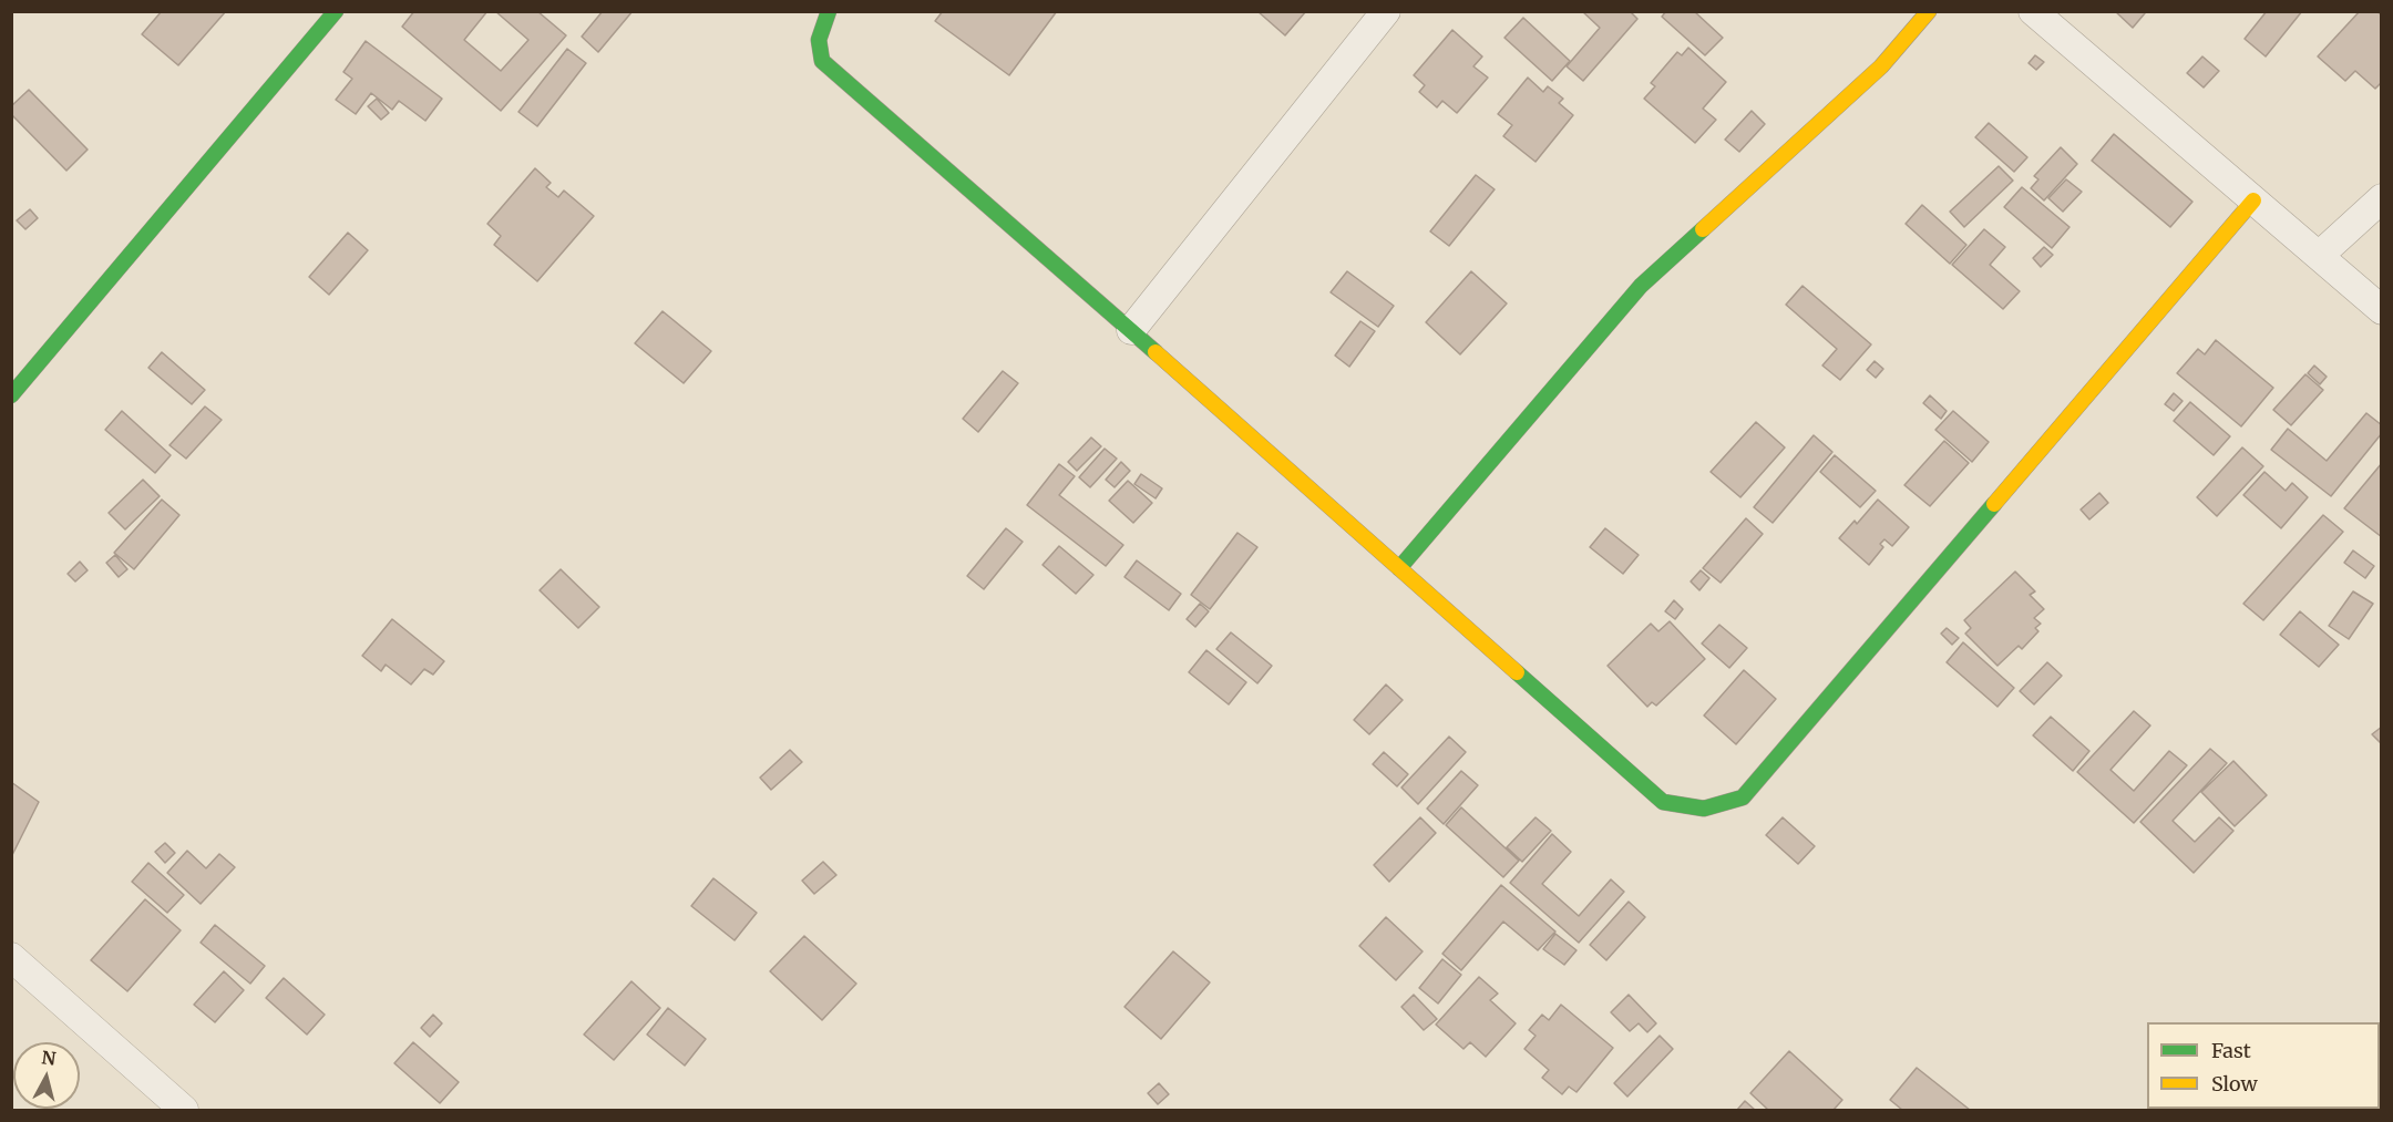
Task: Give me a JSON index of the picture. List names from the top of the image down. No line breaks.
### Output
{"legend":["Fast","Slow"],"north":"top"}
